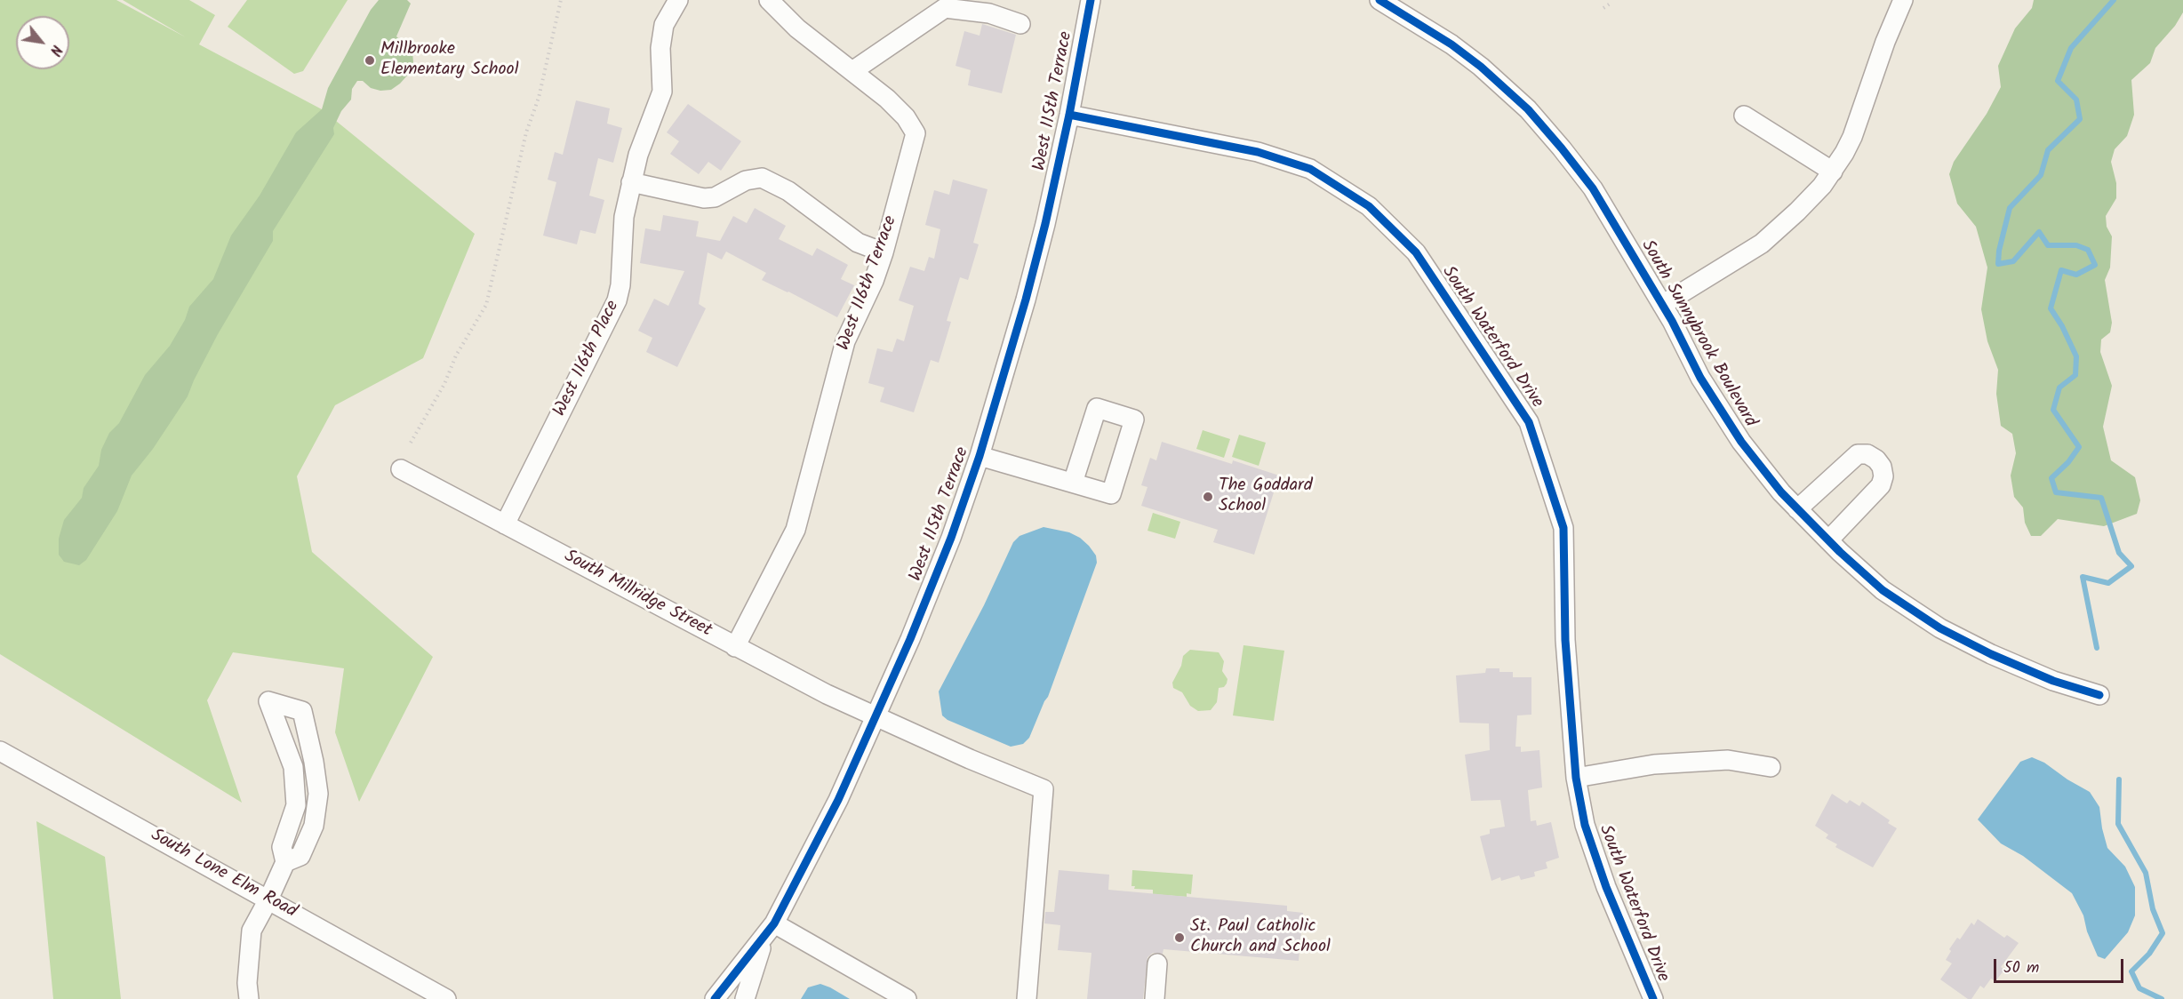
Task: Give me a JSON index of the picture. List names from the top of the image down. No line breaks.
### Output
{"streets":{"street":["West 115th Terrace","West 116th Terrace","South Sunnybrook Boulevard","South Waterford Drive","West 116th Place","South Millridge Street","South Lone Elm Road"]},"crossings":[["West 115th Terrace","South Waterford Drive"],["West 115th Terrace","South Millridge Street"],["West 116th Terrace","South Millridge Street"],["West 116th Place","South Millridge Street"]],"places":["Millbrooke Elementary School","The Goddard School","St. Paul Catholic Church and School"],"scale_bar":"50 m","north":"bottom right"}
